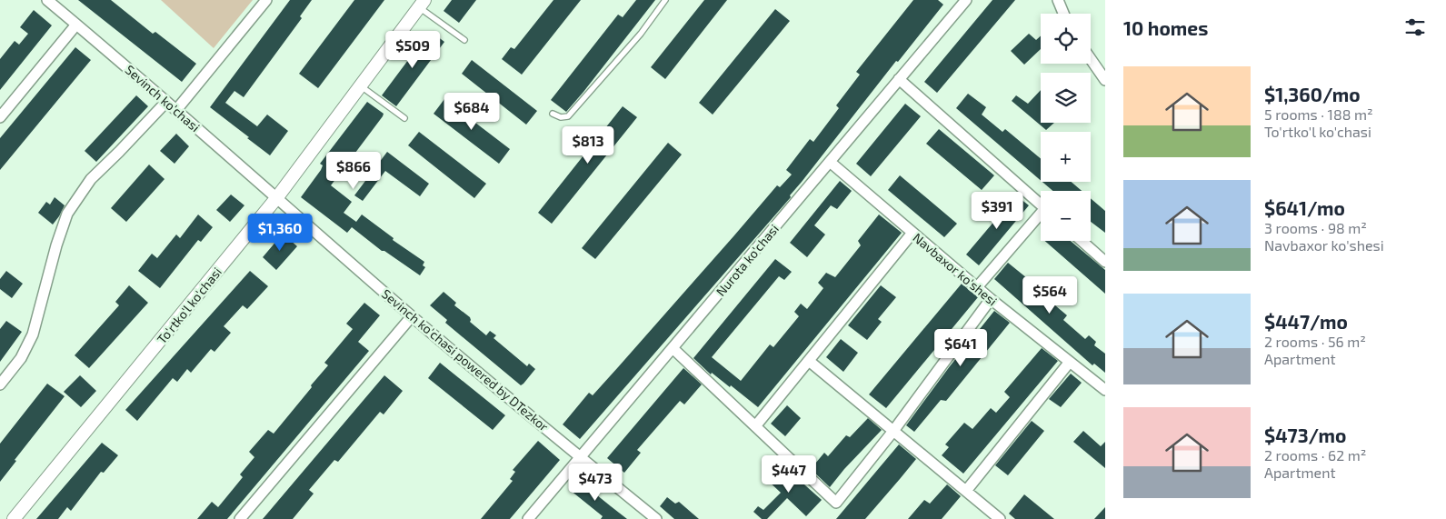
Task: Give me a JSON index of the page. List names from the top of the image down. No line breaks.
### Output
{"streets":{"street":["Sevinch ko'chasi","Nurota ko'chasi","Navbaxor ko'shesi","To'rtko'l ko'chasi","Sevinch ko'chasi powered by DTezkor"]},"crossings":[["Sevinch ko'chasi","To'rtko'l ko'chasi"],["Sevinch ko'chasi","Sevinch ko'chasi powered by DTezkor"],["Nurota ko'chasi","Navbaxor ko'shesi"],["Nurota ko'chasi","Sevinch ko'chasi powered by DTezkor"],["To'rtko'l ko'chasi","Sevinch ko'chasi powered by DTezkor"]],"page":{"heading":"10 homes","map_buttons":["+","−"],"price":["$509","$684","$813","$866","$391","$1,360","$564","$641","$447","$473"],"list":[{"name":"$1,360/mo","note":"5 rooms · 188 m² · To'rtko'l ko'chasi"},{"name":"$641/mo","note":"3 rooms · 98 m² · Navbaxor ko'shesi"},{"name":"$447/mo","note":"2 rooms · 56 m² · Apartment"},{"name":"$473/mo","note":"2 rooms · 62 m² · Apartment"}]}}
